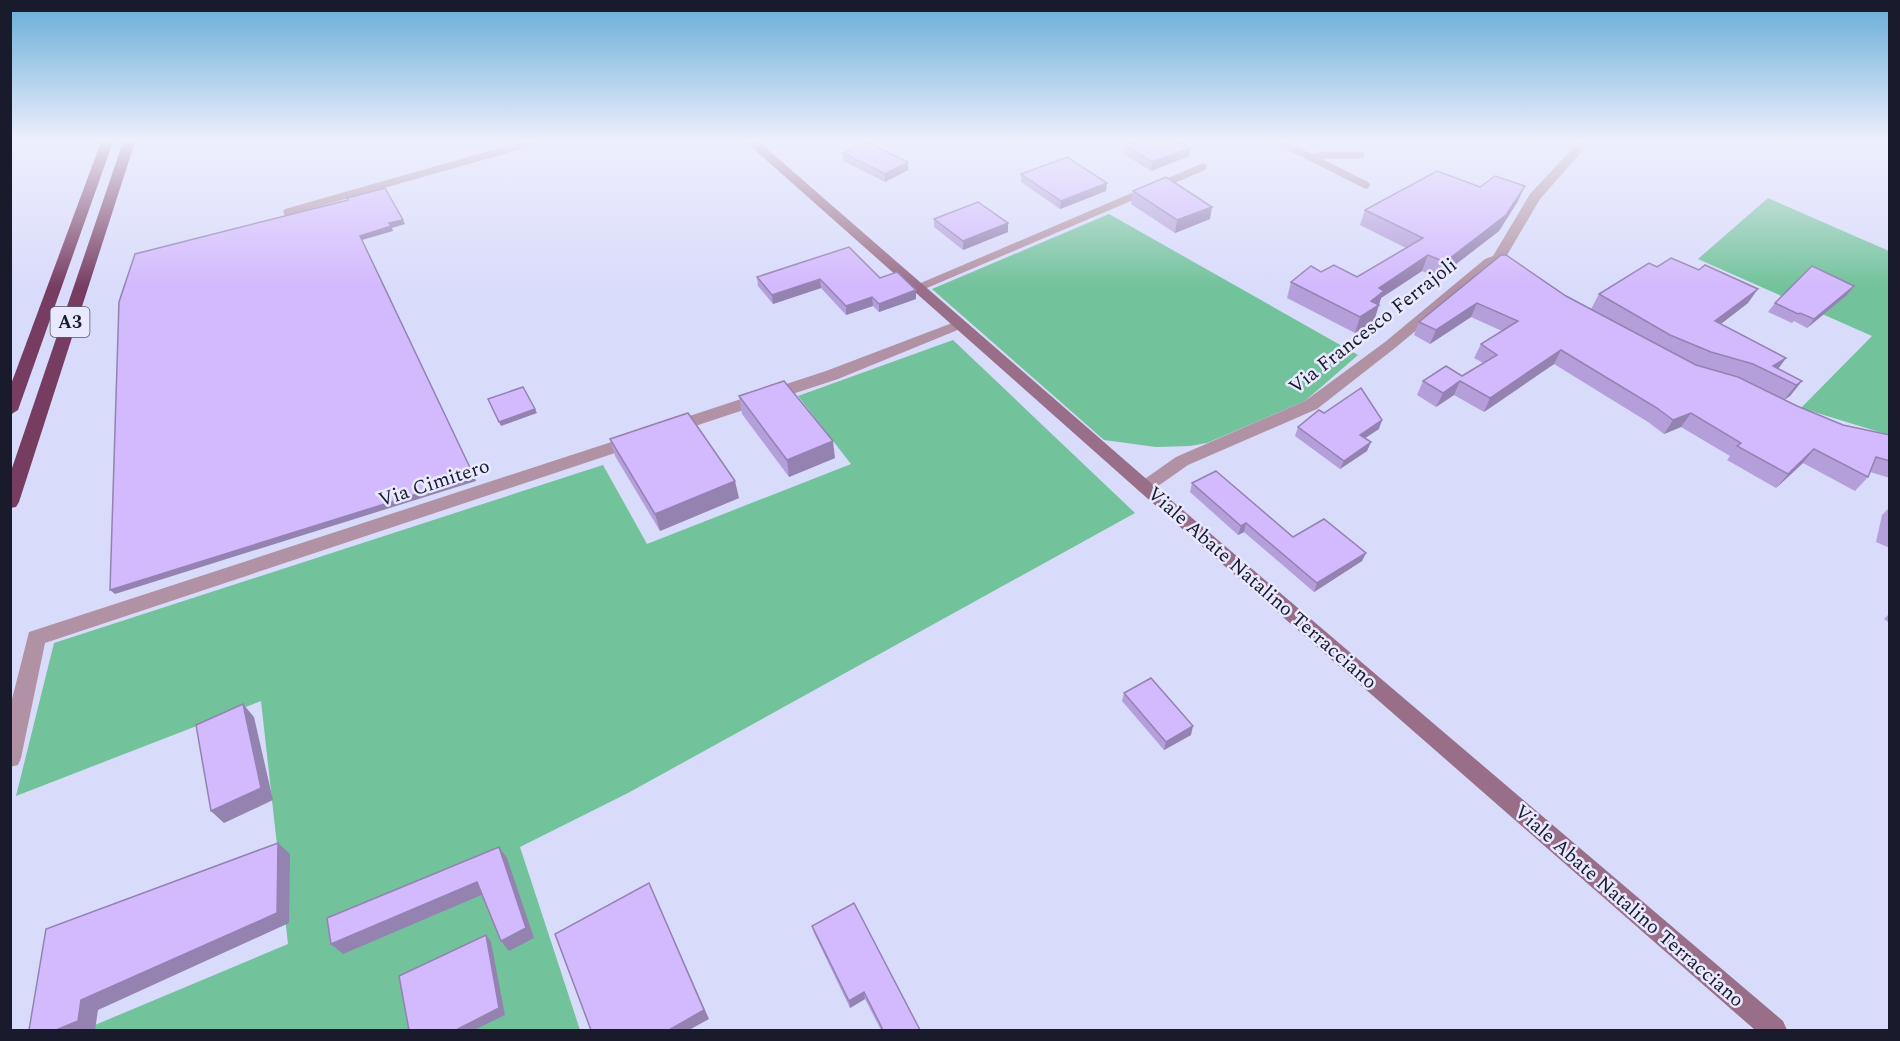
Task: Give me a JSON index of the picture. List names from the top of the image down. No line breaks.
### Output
{"streets":{"highway":["A3"],"street":["Via Francesco Ferrajoli","Via Cimitero","Viale Abate Natalino Terracciano"]},"crossings":[["Via Francesco Ferrajoli","Viale Abate Natalino Terracciano"],["Via Cimitero","Viale Abate Natalino Terracciano"]]}
